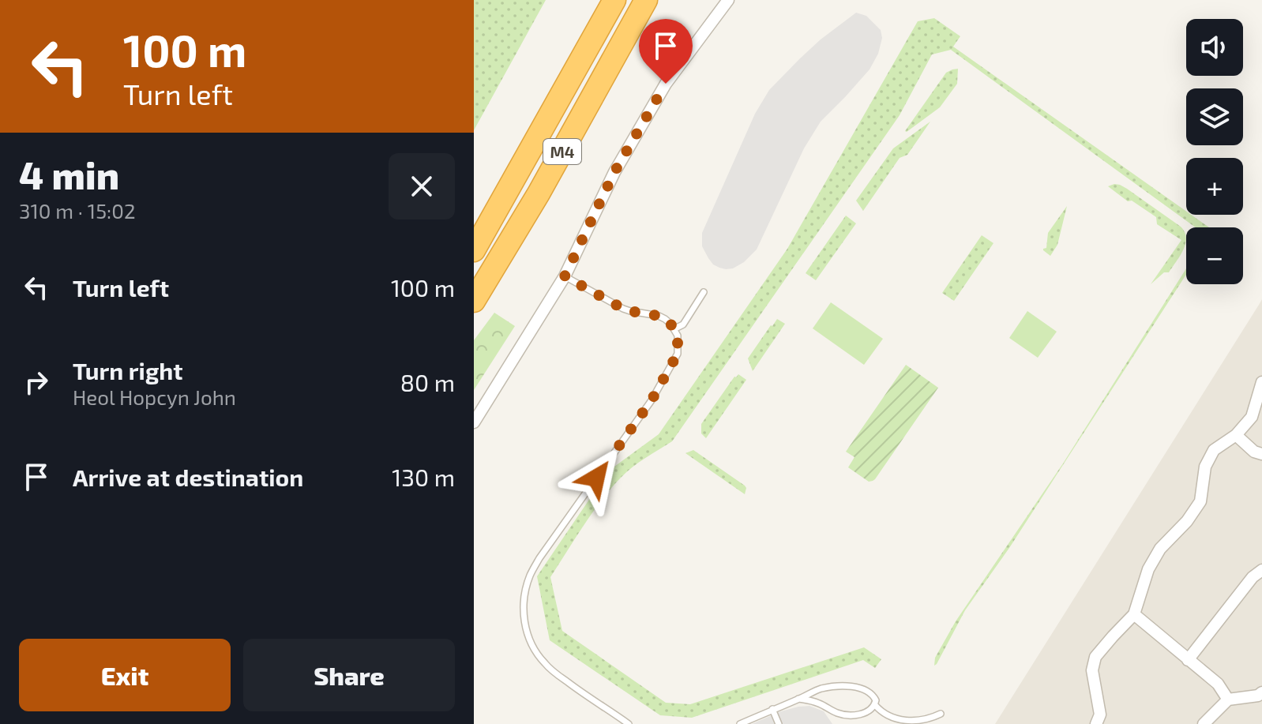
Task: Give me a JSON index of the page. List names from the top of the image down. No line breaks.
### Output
{"streets":{"highway":["M4"]},"page":{"turn":["100 m","Turn left"],"map_buttons":["+","−"],"heading":["4 min","310 m · 15:02"],"list":[{"name":"Turn left","value":"100 m"},{"name":"Turn right","note":"Heol Hopcyn John","value":"80 m"},{"name":"Arrive at destination","value":"130 m"}],"buttons":["Exit","Share"]}}
